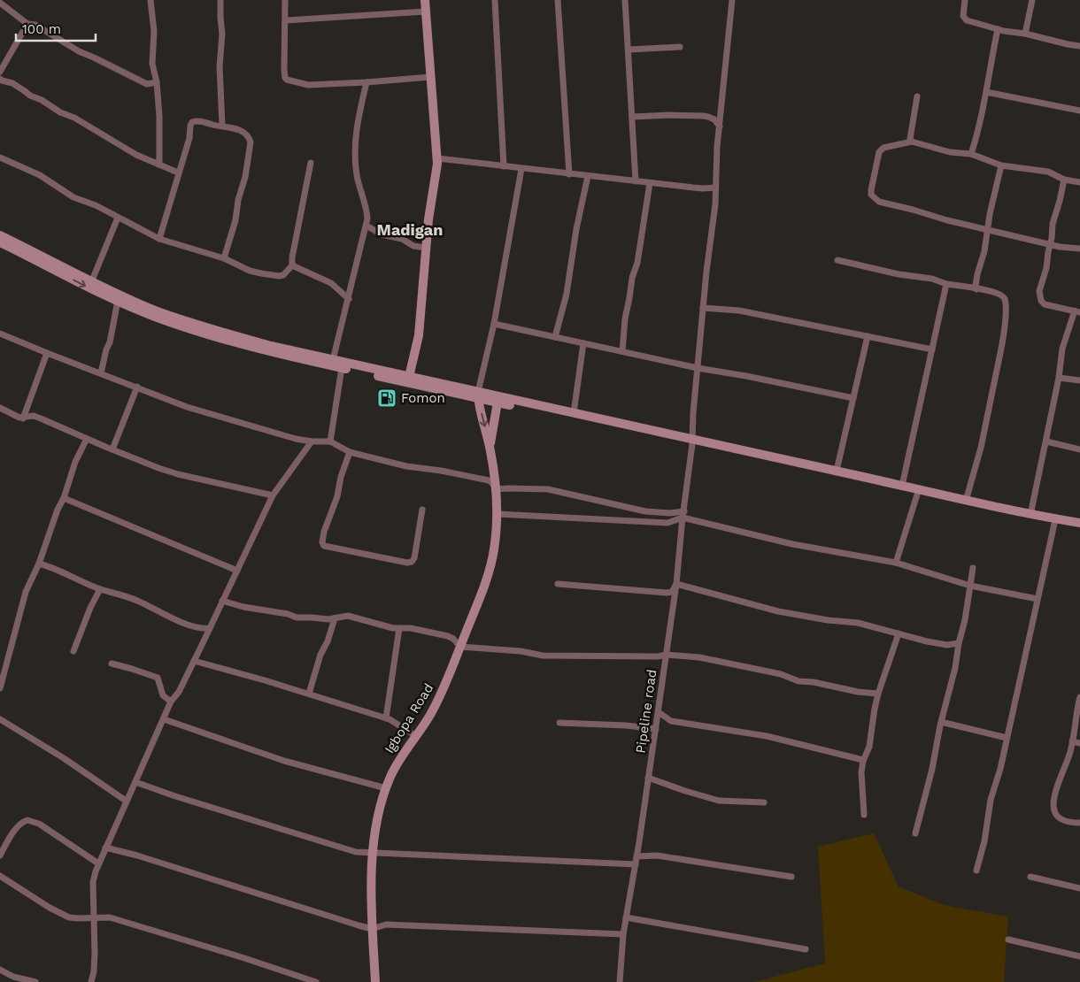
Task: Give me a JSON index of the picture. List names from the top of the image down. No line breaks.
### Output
{"streets":{"main road":["Igbopa Road"],"street":["Pipeline road"]},"districts":["Madigan"],"places":{"fuel station":["Fomon"]},"scale_bar":"100 m"}
